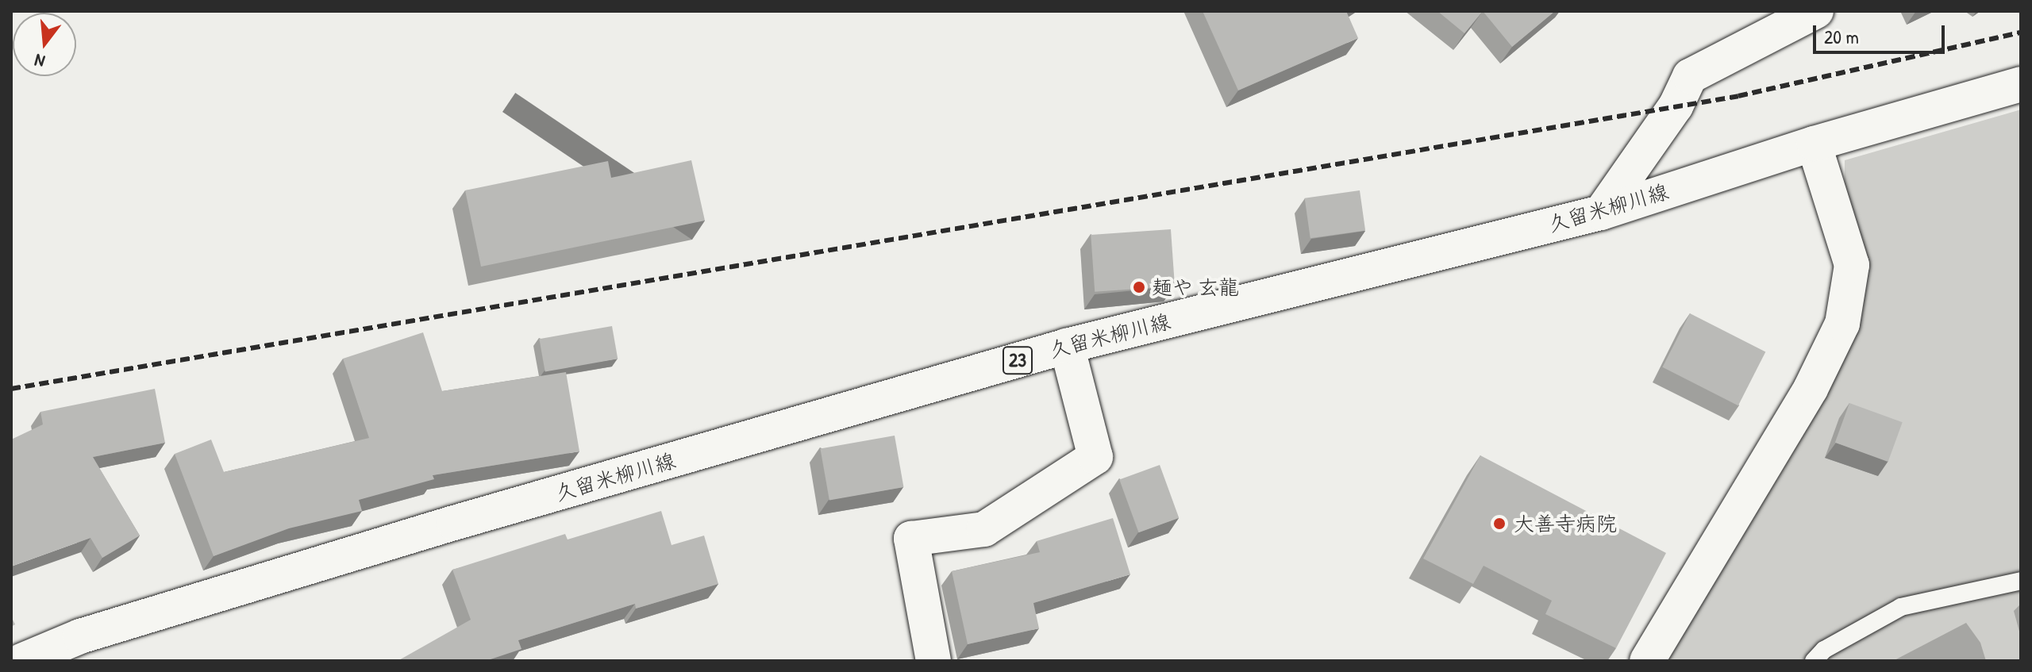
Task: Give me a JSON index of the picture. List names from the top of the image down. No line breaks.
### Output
{"streets":{"main road":["久留米柳川線","23"]},"places":["麺や 玄龍","大善寺病院"],"scale_bar":"20 m","north":"bottom"}
